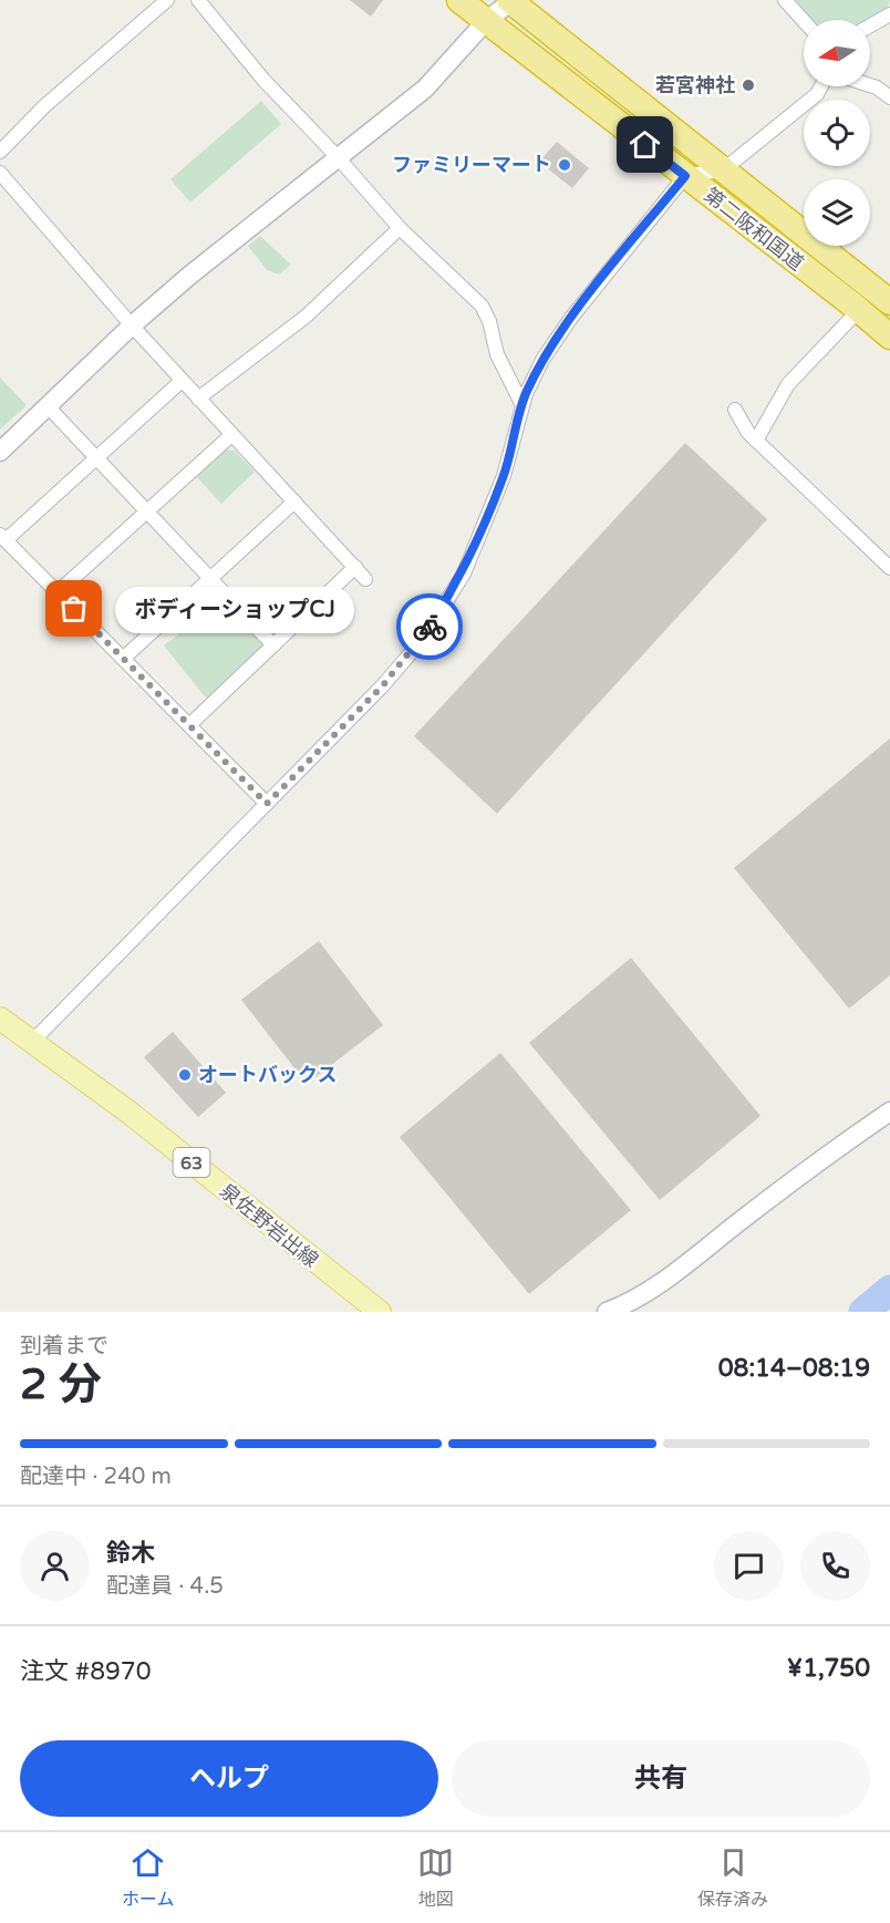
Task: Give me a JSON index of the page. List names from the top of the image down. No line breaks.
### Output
{"streets":{"highway":["第二阪和国道"],"main road":["63","泉佐野岩出線"]},"places":["若宮神社","ファミリーマート","ボディーショップCJ","オートバックス"],"north":"left","page":{"bubble":"ボディーショップCJ","heading":["2 分","到着まで","08:14–08:19"],"panel":["鈴木","配達員 · 4.5","注文 #8970","¥1,750"],"bar":"配達中 · 240 m","buttons":["ヘルプ","共有"],"tabs":["ホーム","地図","保存済み"]}}
